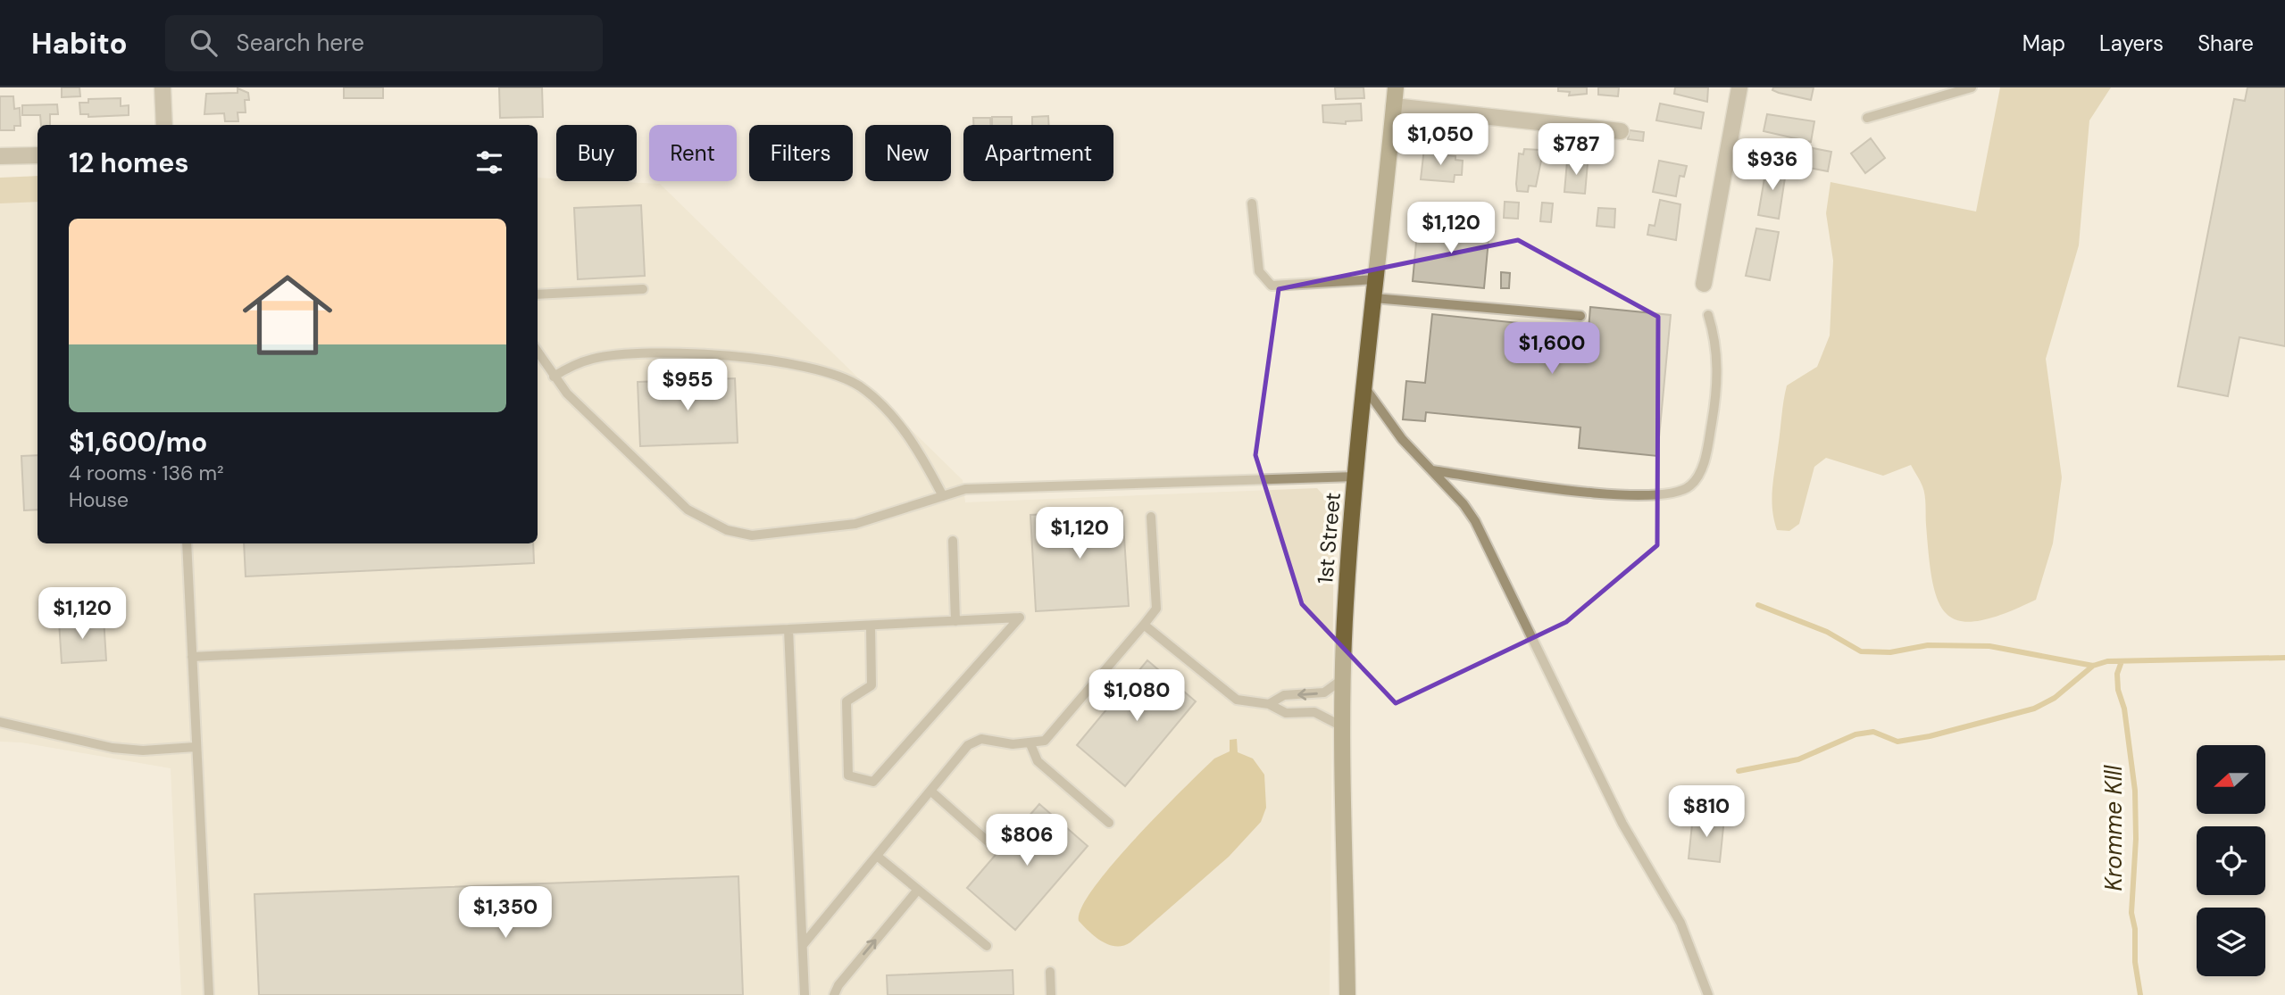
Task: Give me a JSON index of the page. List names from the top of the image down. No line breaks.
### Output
{"streets":{"street":["1st Street"]},"water":["Kromme KIll"],"north":"left","page":{"header":"Habito","search":"Search here","nav":["Map","Layers","Share"],"price":["$1,050","$787","$936","$1,120","$1,600","$955","$1,120","$1,120","$1,080","$810","$806","$1,350"],"chip":["Buy","Rent","Filters","New","Apartment"],"heading":"12 homes","list":[{"name":"$1,600/mo","note":"4 rooms · 136 m² · House"}]}}
